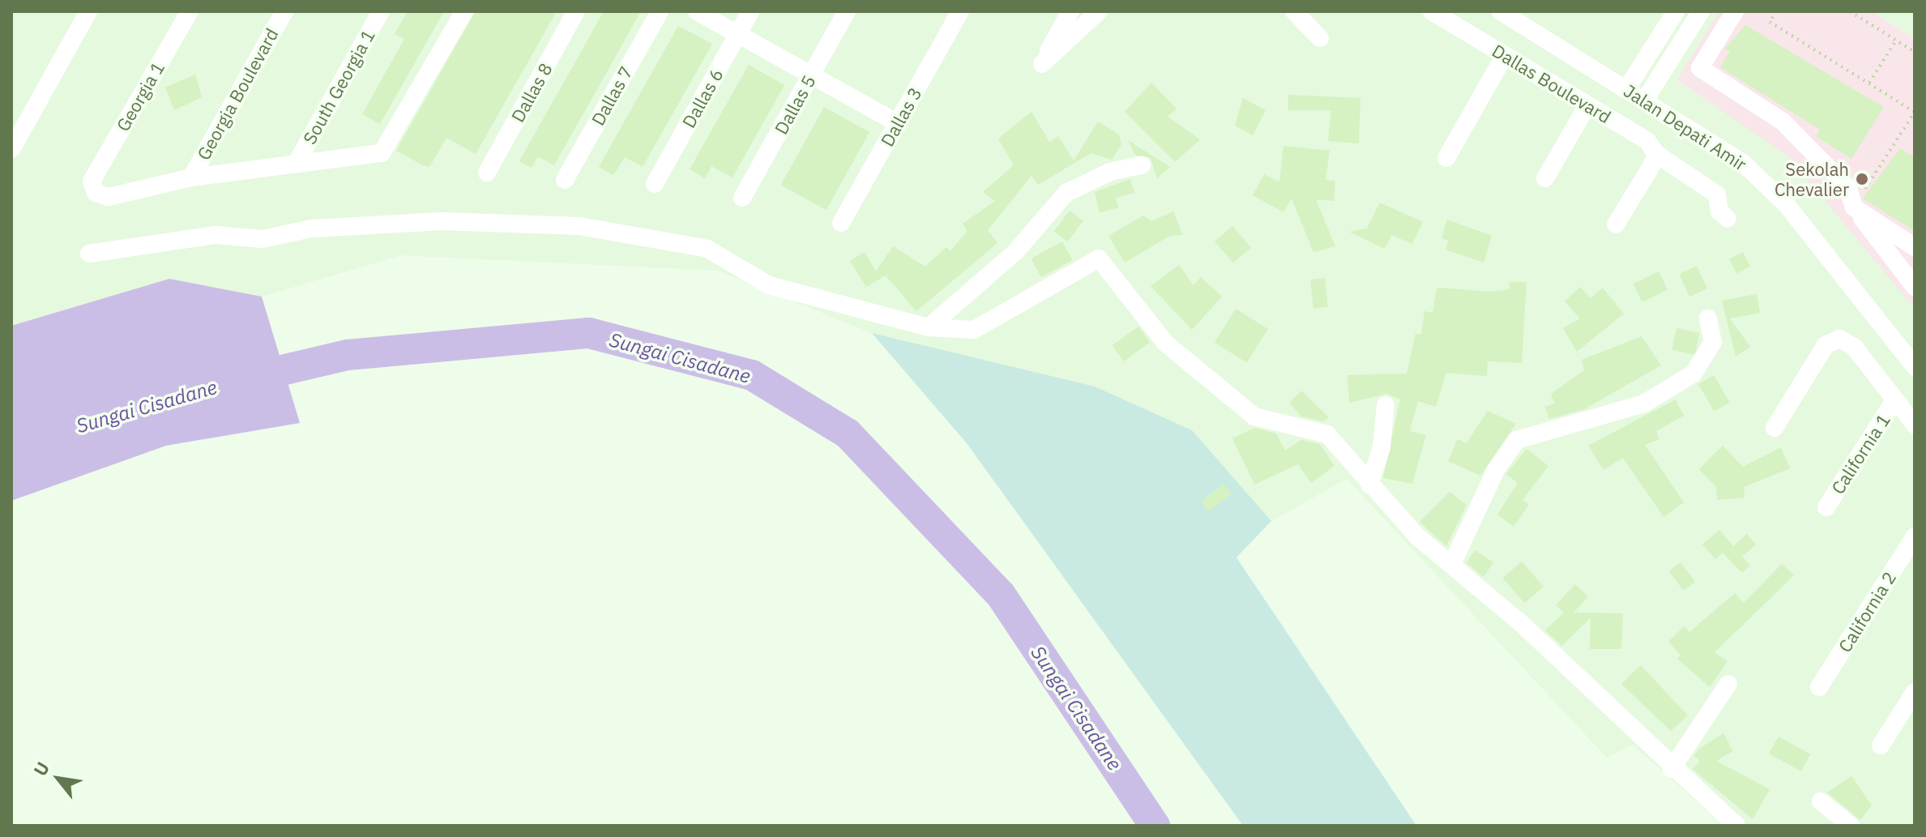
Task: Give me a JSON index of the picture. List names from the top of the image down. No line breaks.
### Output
{"streets":{"street":["Dallas Boulevard","South Georgia 1","Dallas 8","Georgia Boulevard","Dallas 7","Georgia 1","Dallas 6","Dallas 5","Dallas 3","Jalan Depati Amir","California 1","California 2"]},"crossings":[["Georgia Boulevard","Georgia 1"]],"water":["Sungai Cisadane"],"places":["Sekolah Chevalier"],"north":"top left"}
